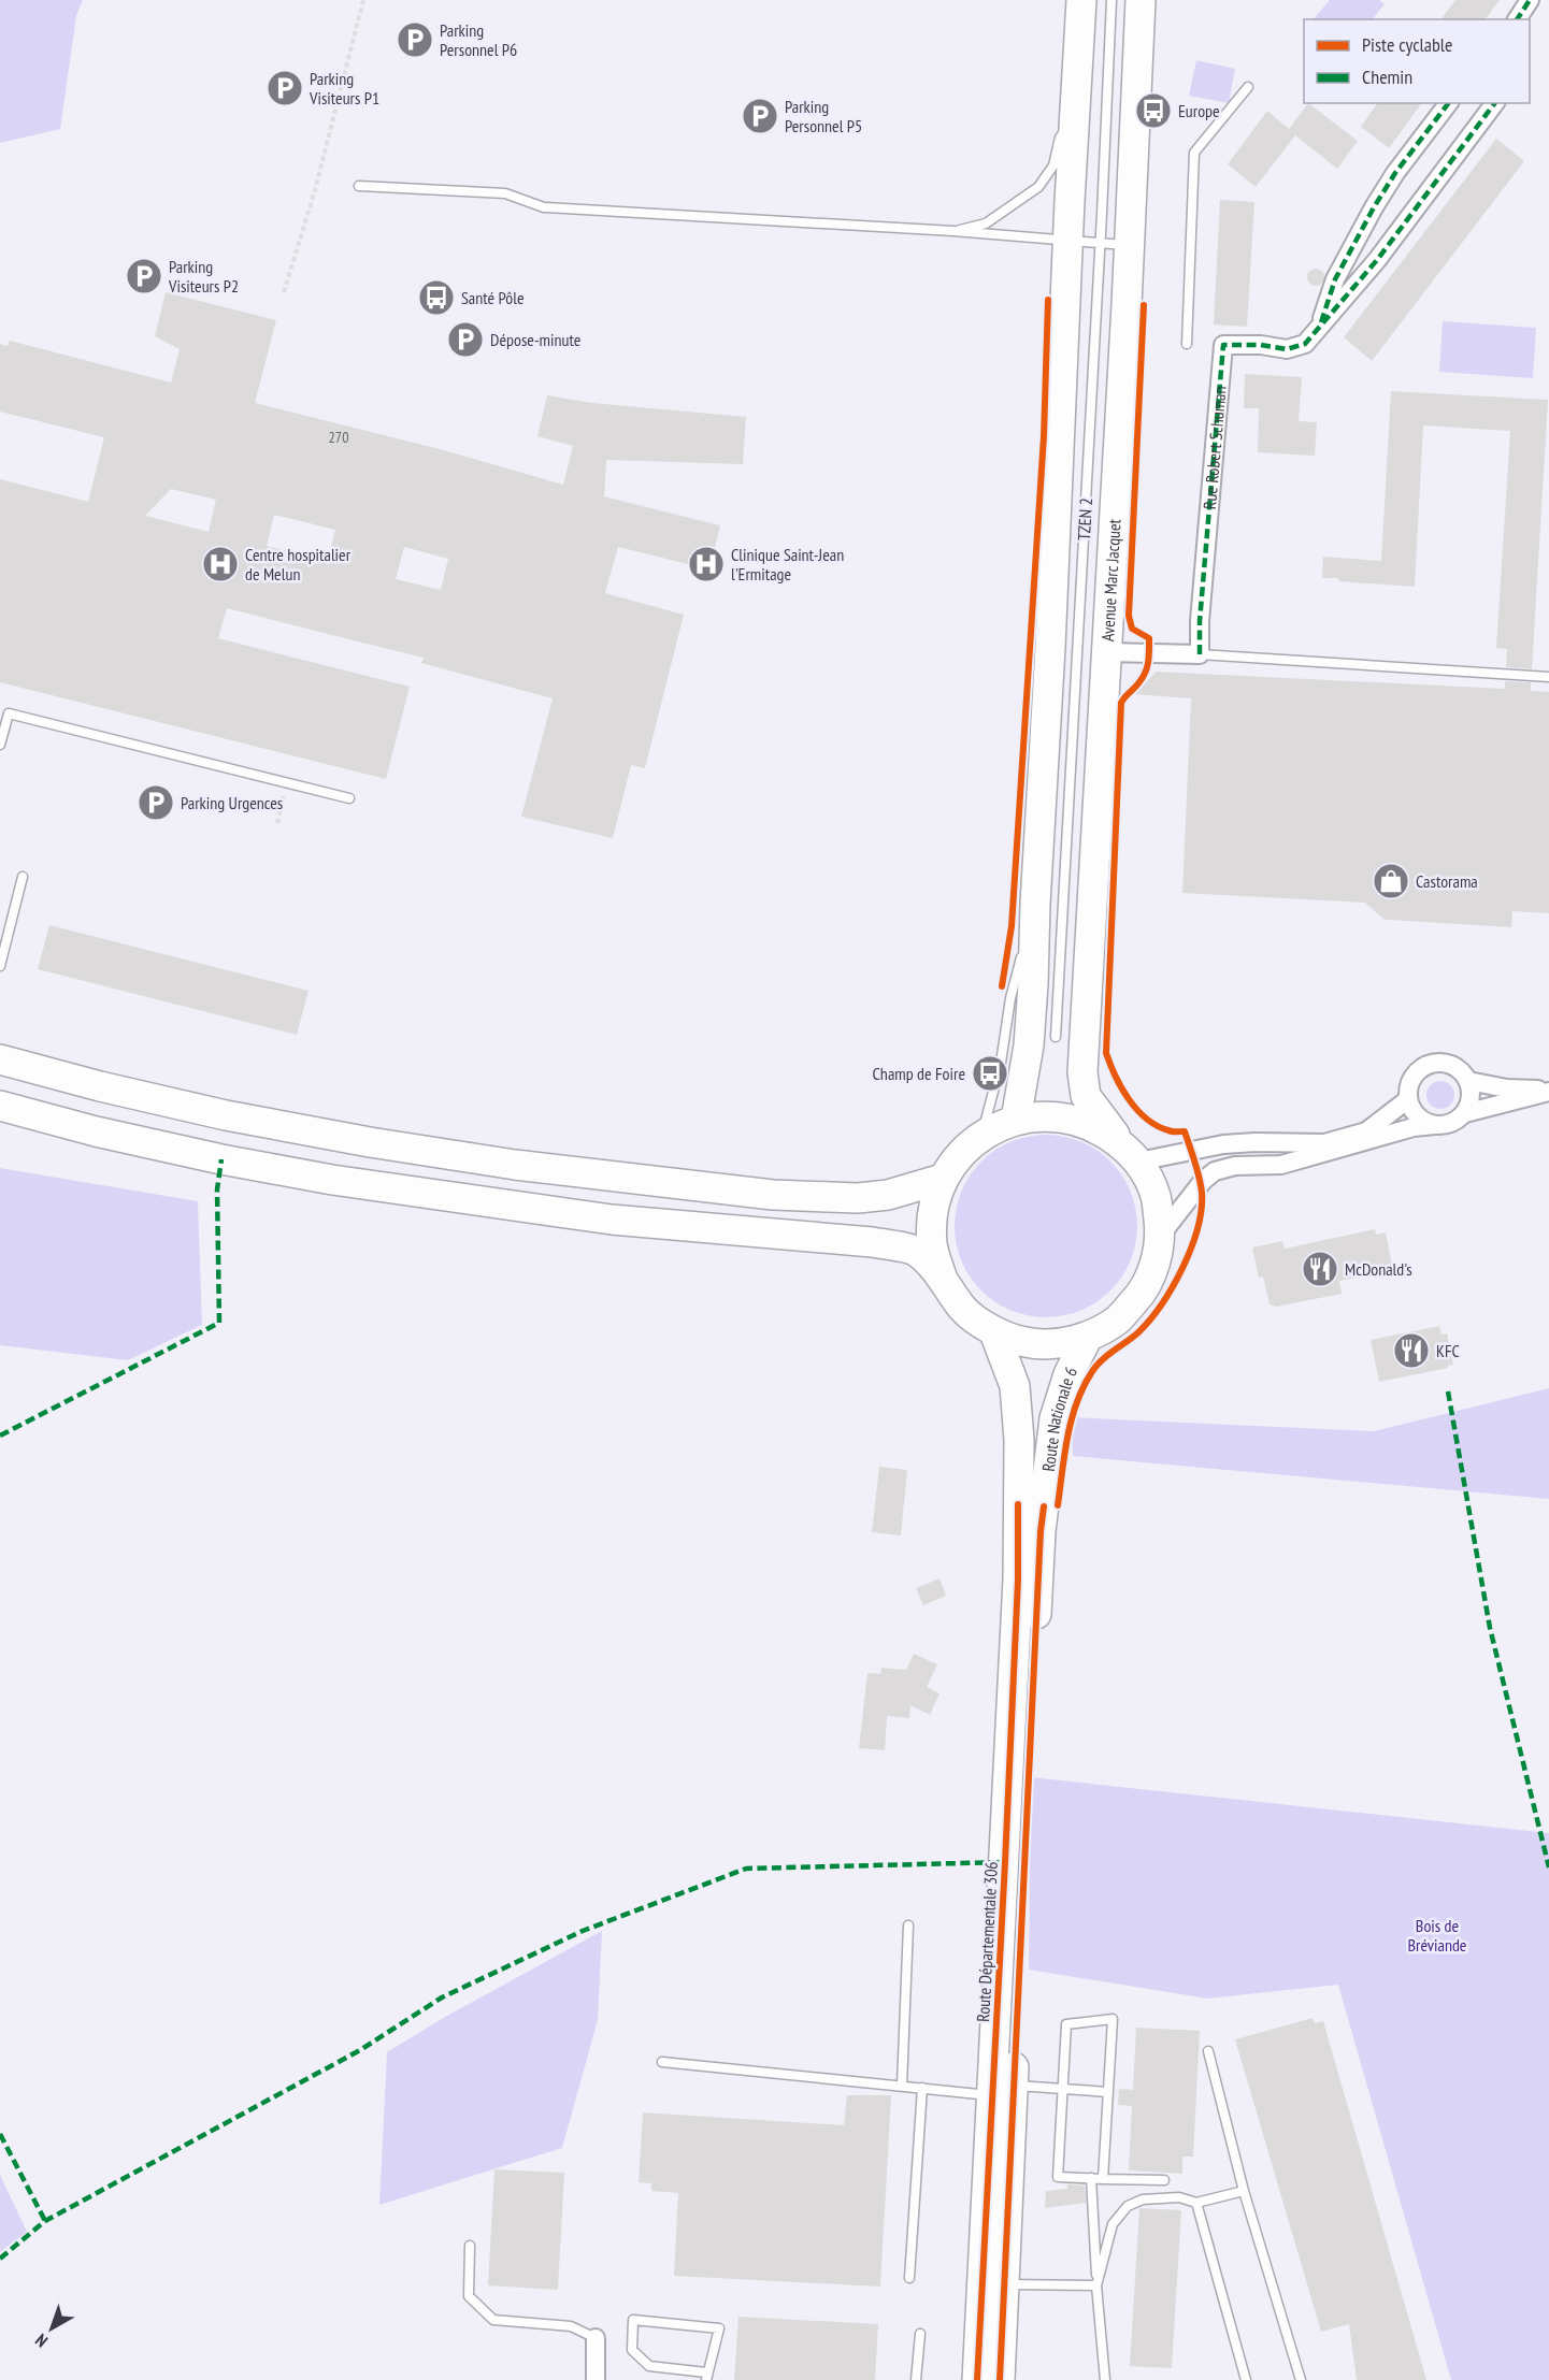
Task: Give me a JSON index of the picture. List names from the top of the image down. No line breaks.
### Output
{"streets":{"main road":["Avenue Marc Jacquet","Route Nationale 6","Route Départementale 306"],"street":["Rue Robert Schuman"],"lane":["TZEN 2"]},"crossings":[["Avenue Marc Jacquet","Route Nationale 6"],["Route Nationale 6","Route Départementale 306"]],"parks":["Bois de Bréviande"],"places":{"parking":["Parking Personnel P6","Parking Visiteurs P1","Parking Personnel P5","Parking Visiteurs P2","Dépose-minute","Parking Urgences"],"bus stop":["Europe","Santé Pôle","Champ de Foire"],"hospital":["Centre hospitalier de Melun","Clinique Saint-Jean l'Ermitage"],"shop":["Castorama"],"restaurant":["McDonald's","KFC"]},"house_numbers":["270"],"legend":["Piste cyclable","Chemin"],"north":"bottom left"}
